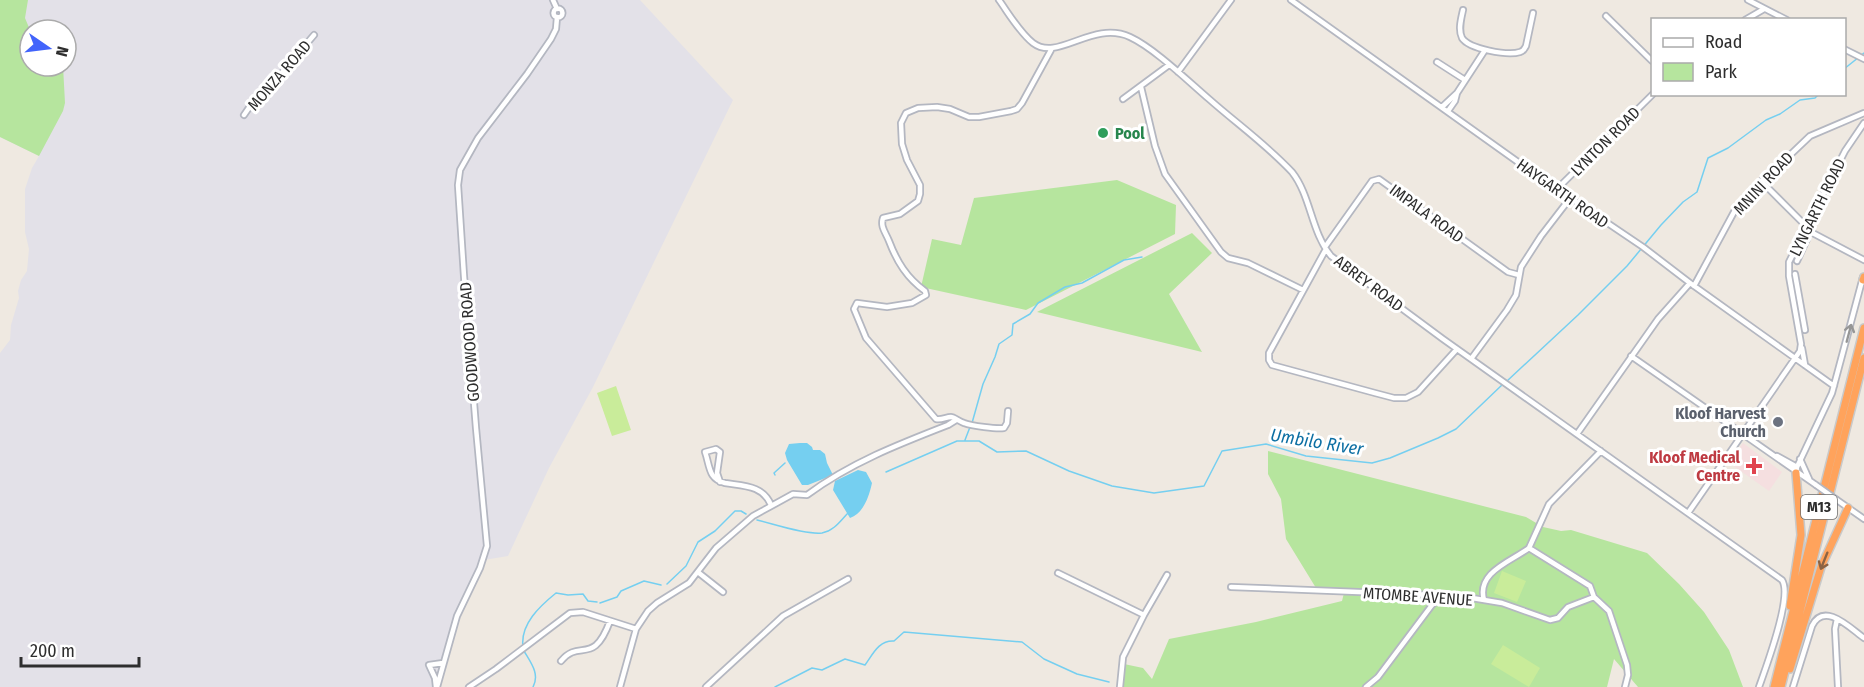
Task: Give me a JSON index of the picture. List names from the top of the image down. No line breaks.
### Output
{"streets":{"highway":["M13"],"street":["MONZA ROAD","LYNTON ROAD","MNINI ROAD","HAYGARTH ROAD","LYNGARTH ROAD","IMPALA ROAD","ABREY ROAD","GOODWOOD ROAD","MTOMBE AVENUE"]},"crossings":[["LYNTON ROAD","HAYGARTH ROAD"],["MNINI ROAD","HAYGARTH ROAD"],["MNINI ROAD","ABREY ROAD"],["HAYGARTH ROAD","LYNGARTH ROAD"],["IMPALA ROAD","ABREY ROAD"]],"water":["Umbilo River"],"places":{"other":["Pool","Kloof Harvest Church"],"health":["Kloof Medical Centre"]},"legend":["Road","Park"],"scale_bar":"200 m","north":"right"}
